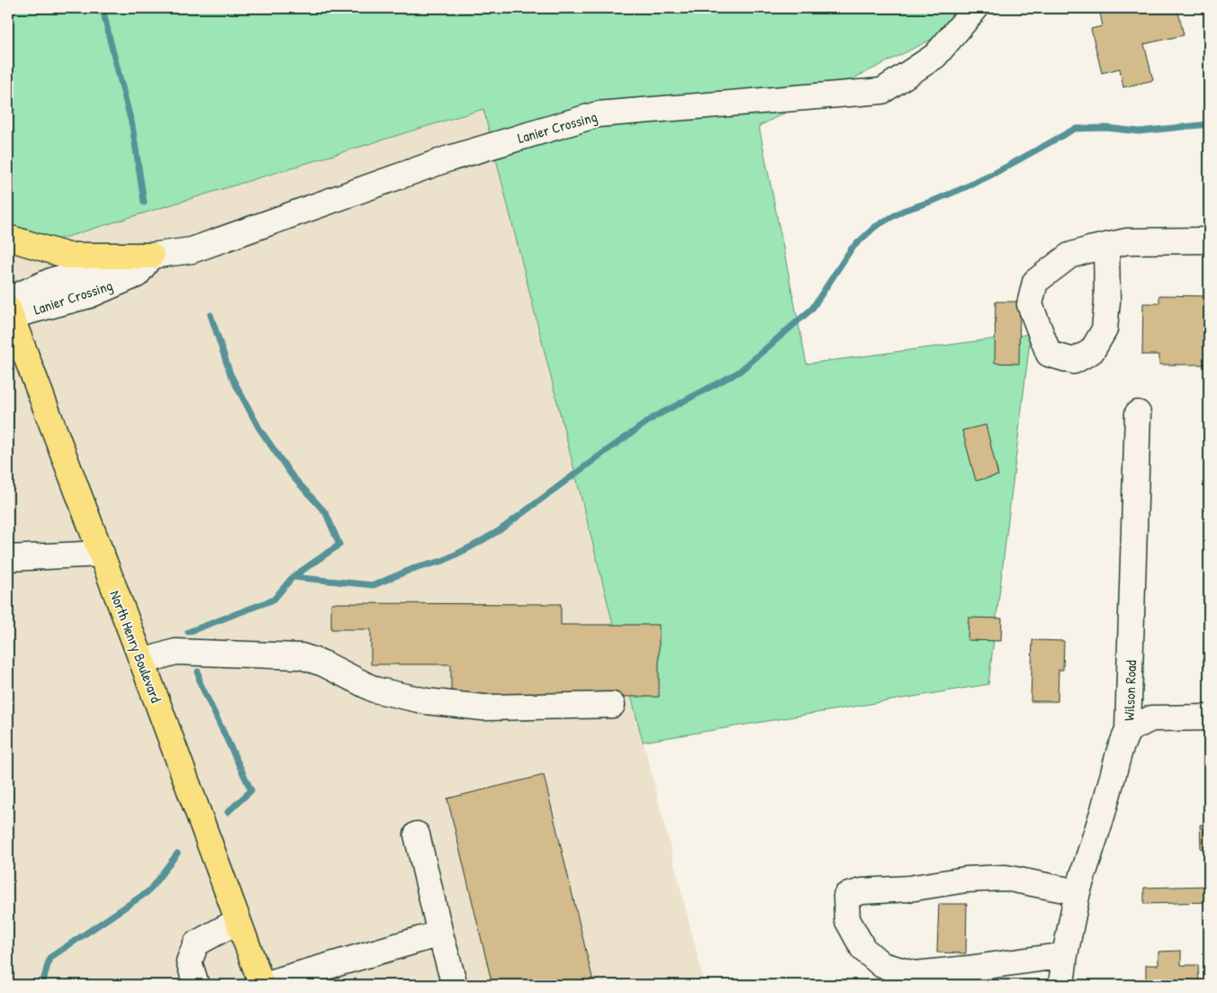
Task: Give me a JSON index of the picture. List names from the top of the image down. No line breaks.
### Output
{"streets":{"main road":["North Henry Boulevard"],"street":["Lanier Crossing","Wilson Road"]},"crossings":[["Lanier Crossing","North Henry Boulevard"]]}
